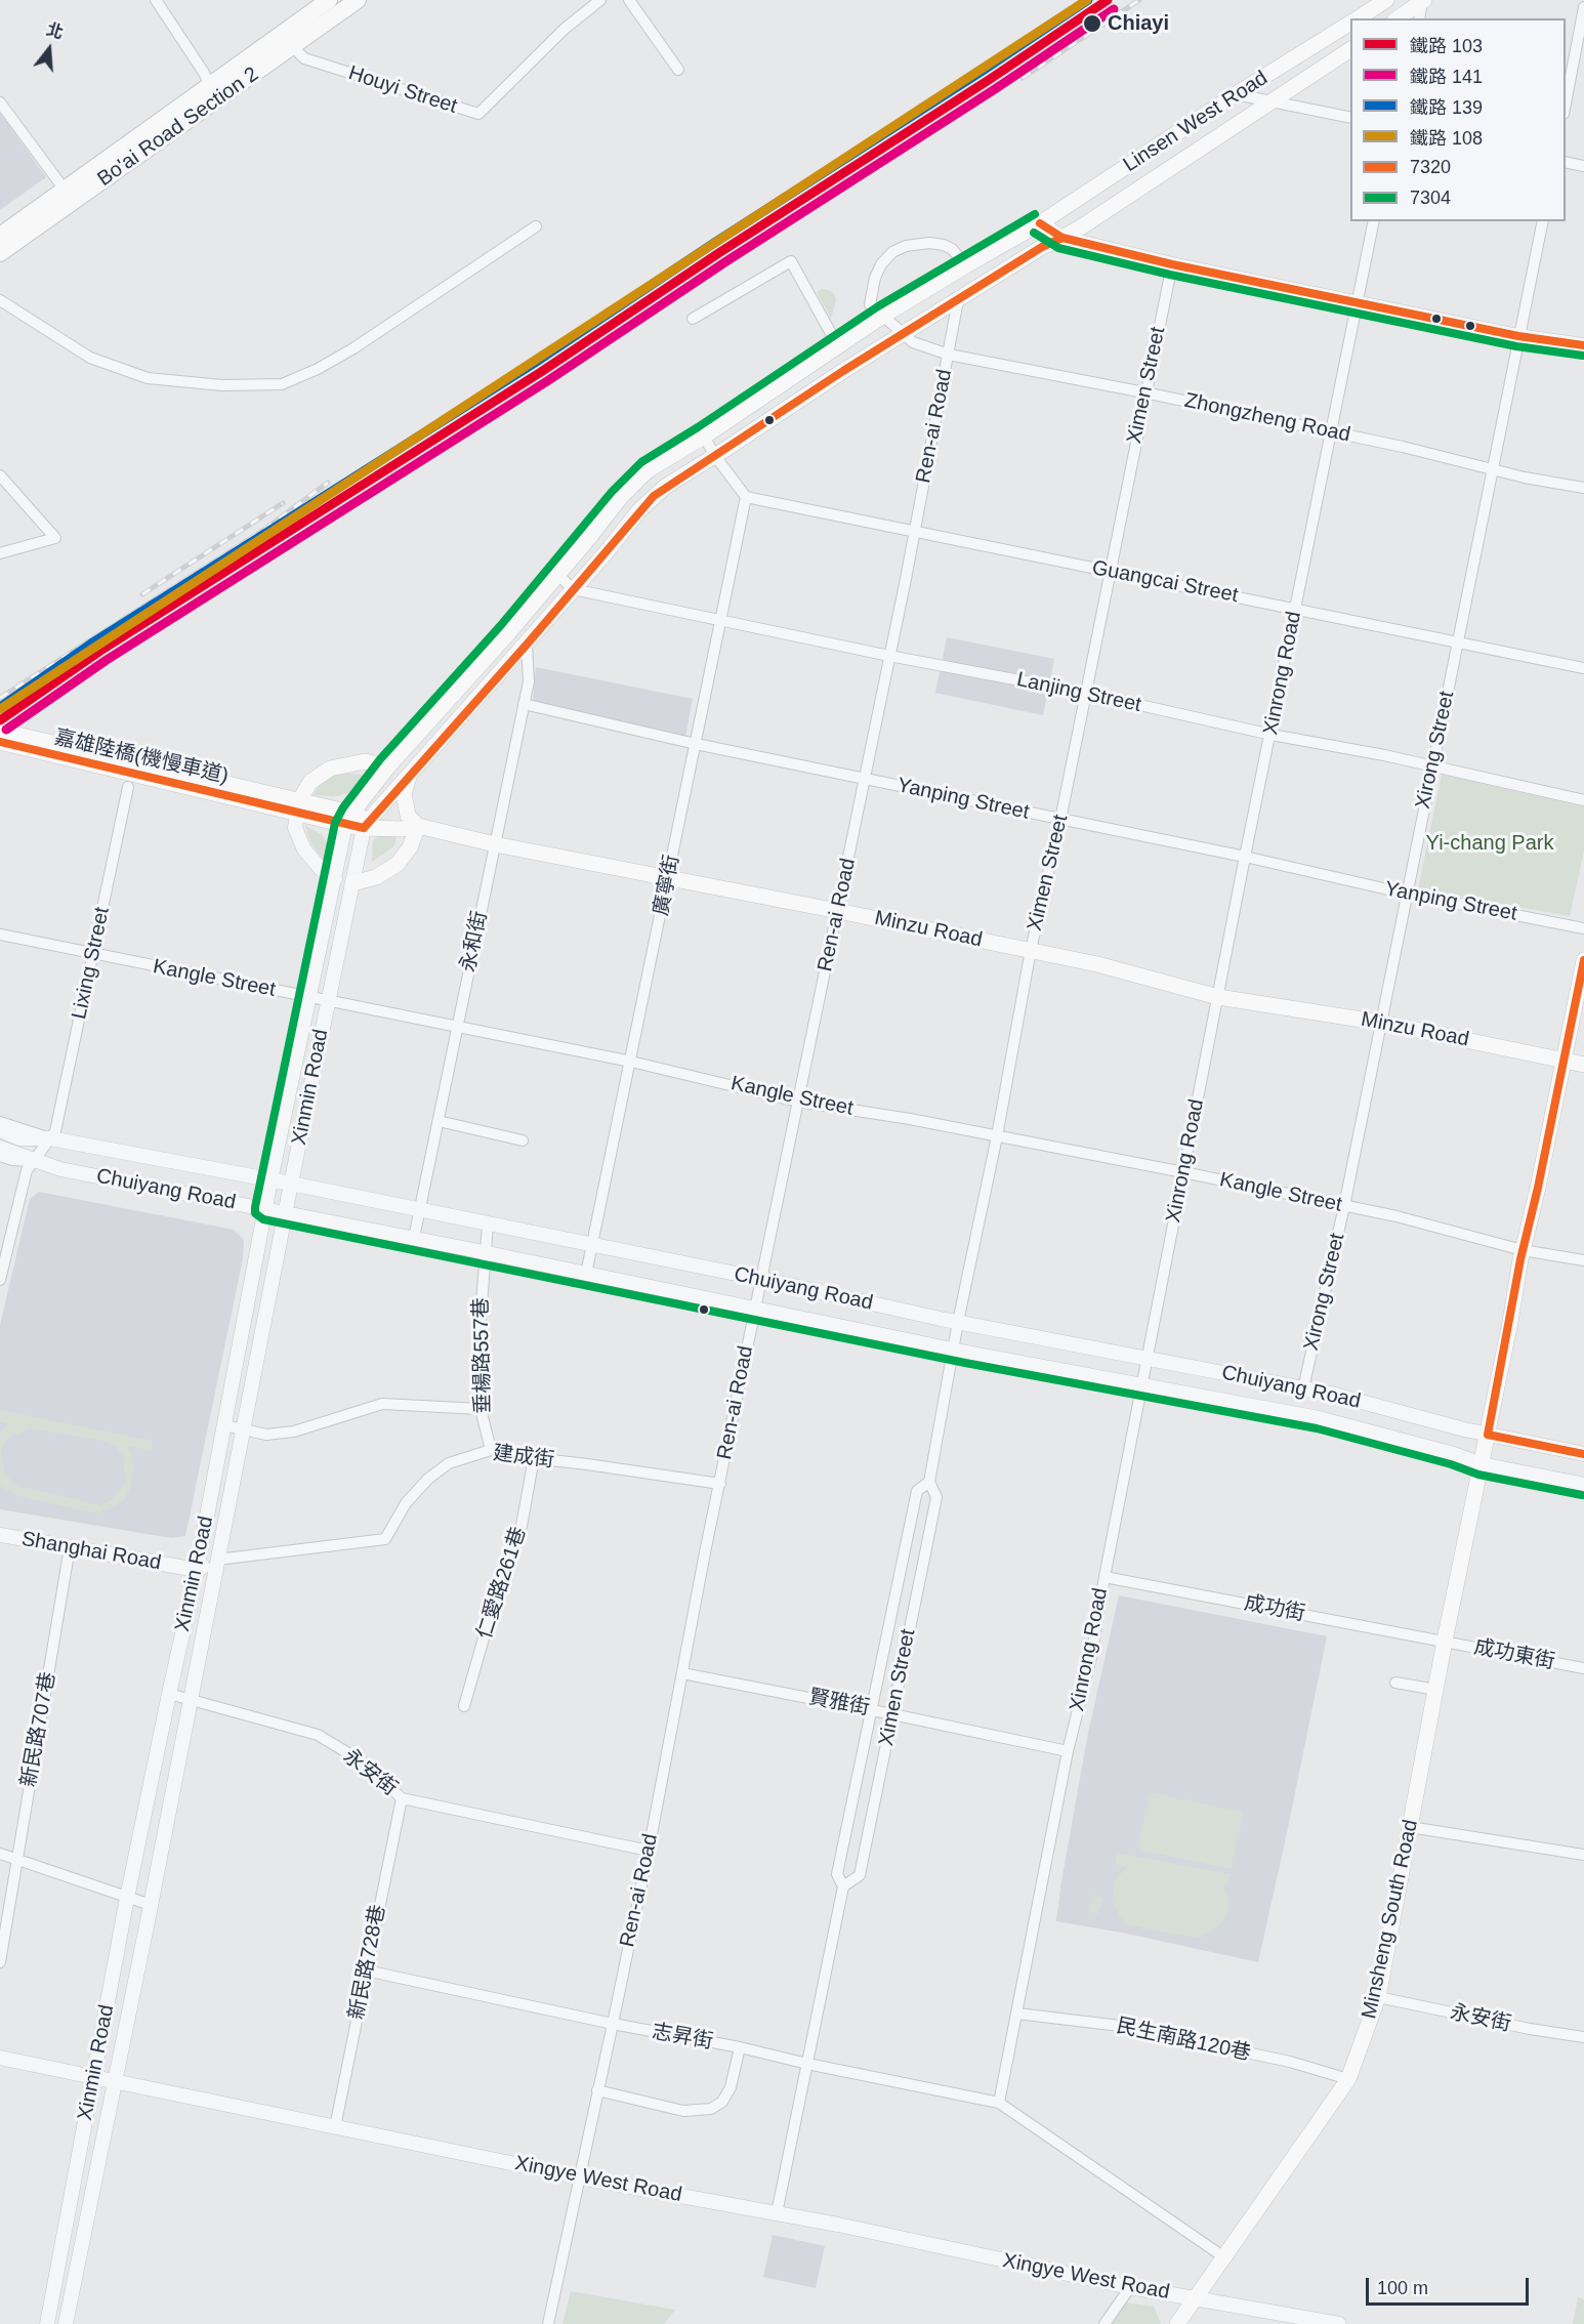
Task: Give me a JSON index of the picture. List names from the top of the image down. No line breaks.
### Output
{"streets":{"main road":["Linsen West Road","Bo'ai Road Section 2","Minzu Road","Minsheng South Road"],"street":["Houyi Street","Ximen Street","Zhongzheng Road","Ren-ai Road","Guangcai Street","Xinrong Road","Lanjing Street","Xirong Street","嘉雄陸橋(機慢車道)","Yanping Street","廣寧街","永和街","Lixing Street","Kangle Street","Xinmin Road","Chuiyang Road","垂楊路557巷","建成街","Shanghai Road","仁愛路261巷","成功街","成功東街","賢雅街","新民路707巷","永安街","新民路728巷","志昇街","民生南路120巷","Xingye West Road"]},"crossings":[["Houyi Street","Bo'ai Road Section 2"],["Linsen West Road","Zhongzheng Road"],["Linsen West Road","Ren-ai Road"],["Linsen West Road","Lanjing Street"],["Linsen West Road","Minzu Road"],["Linsen West Road","永和街"],["Linsen West Road","Xinmin Road"],["Ximen Street","Zhongzheng Road"],["Ximen Street","Guangcai Street"],["Ximen Street","Lanjing Street"],["Ximen Street","Yanping Street"],["Ximen Street","Minzu Road"],["Ximen Street","Kangle Street"],["Ximen Street","Chuiyang Road"],["Ximen Street","賢雅街"],["Ximen Street","志昇街"],["Ximen Street","Xingye West Road"],["Zhongzheng Road","Ren-ai Road"],["Zhongzheng Road","Xinrong Road"],["Zhongzheng Road","Xirong Street"],["Ren-ai Road","Guangcai Street"],["Ren-ai Road","Lanjing Street"],["Ren-ai Road","Yanping Street"],["Ren-ai Road","Minzu Road"],["Ren-ai Road","Kangle Street"],["Ren-ai Road","Chuiyang Road"],["Ren-ai Road","建成街"],["Ren-ai Road","賢雅街"],["Ren-ai Road","永安街"],["Ren-ai Road","志昇街"],["Ren-ai Road","Xingye West Road"],["Guangcai Street","Xinrong Road"],["Guangcai Street","Xirong Street"],["Guangcai Street","廣寧街"],["Xinrong Road","Lanjing Street"],["Xinrong Road","Yanping Street"],["Xinrong Road","Minzu Road"],["Xinrong Road","Kangle Street"],["Xinrong Road","Chuiyang Road"],["Xinrong Road","成功街"],["Xinrong Road","賢雅街"],["Xinrong Road","志昇街"],["Xinrong Road","民生南路120巷"],["Lanjing Street","Xirong Street"],["Lanjing Street","廣寧街"],["Xirong Street","Yanping Street"],["Xirong Street","Minzu Road"],["Xirong Street","Kangle Street"],["Xirong Street","Chuiyang Road"],["嘉雄陸橋(機慢車道)","Minzu Road"],["Yanping Street","廣寧街"],["Yanping Street","永和街"],["廣寧街","Minzu Road"],["廣寧街","Kangle Street"],["廣寧街","Chuiyang Road"],["Minzu Road","永和街"],["Minzu Road","Xinmin Road"],["Minzu Road","Minsheng South Road"],["永和街","Kangle Street"],["永和街","Chuiyang Road"],["Lixing Street","Kangle Street"],["Lixing Street","Chuiyang Road"],["Kangle Street","Xinmin Road"],["Kangle Street","Minsheng South Road"],["Xinmin Road","Chuiyang Road"],["Xinmin Road","建成街"],["Xinmin Road","Shanghai Road"],["Xinmin Road","永安街"],["Xinmin Road","Xingye West Road"],["Chuiyang Road","垂楊路557巷"],["Chuiyang Road","Minsheng South Road"],["垂楊路557巷","建成街"],["建成街","仁愛路261巷"],["Shanghai Road","新民路707巷"],["成功街","成功東街"],["成功街","Minsheng South Road"],["成功東街","Minsheng South Road"],["永安街","Minsheng South Road"],["永安街","新民路728巷"],["Minsheng South Road","民生南路120巷"],["Minsheng South Road","Xingye West Road"],["新民路728巷","志昇街"],["新民路728巷","Xingye West Road"]],"parks":["Yi-chang Park"],"places":["Chiayi"],"lines":["rail line 103","rail line 139","rail line 108","rail line 141","transit line 7304","transit line 7320"],"legend":["鐵路 103","鐵路 141","鐵路 139","鐵路 108","7320","7304"],"scale_bar":"100 m","north":"top"}
